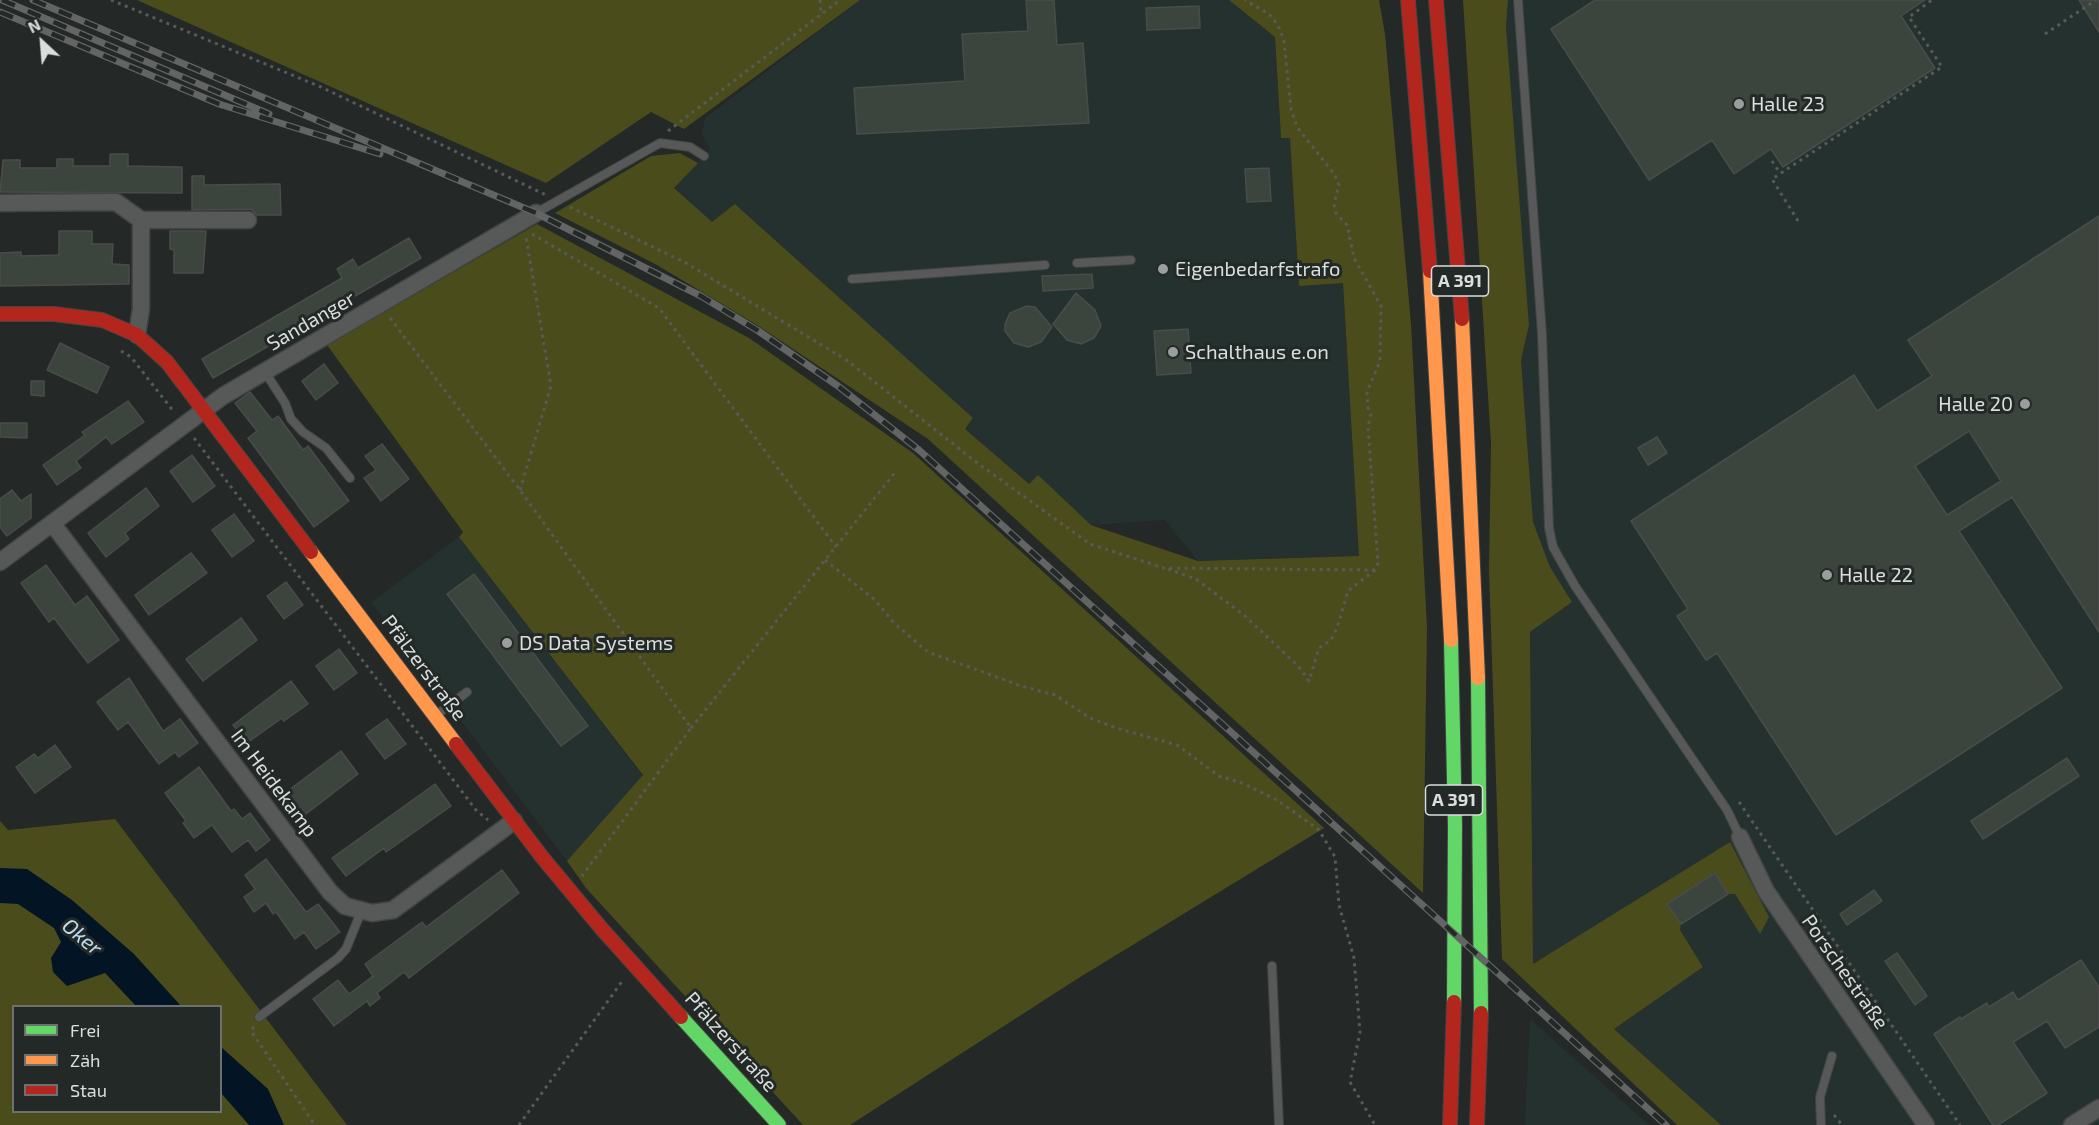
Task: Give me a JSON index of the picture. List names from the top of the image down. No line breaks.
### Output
{"streets":{"main road":["A 391","Pfälzerstraße"],"street":["Sandanger","Im Heidekamp","Porschestraße"]},"crossings":[["Sandanger","Pfälzerstraße"],["Sandanger","Im Heidekamp"]],"water":["Oker"],"places":["Halle 23","Eigenbedarfstrafo","Schalthaus e.on","Halle 20","Halle 22","DS Data Systems"],"legend":["Frei","Zäh","Stau"],"north":"top left"}
